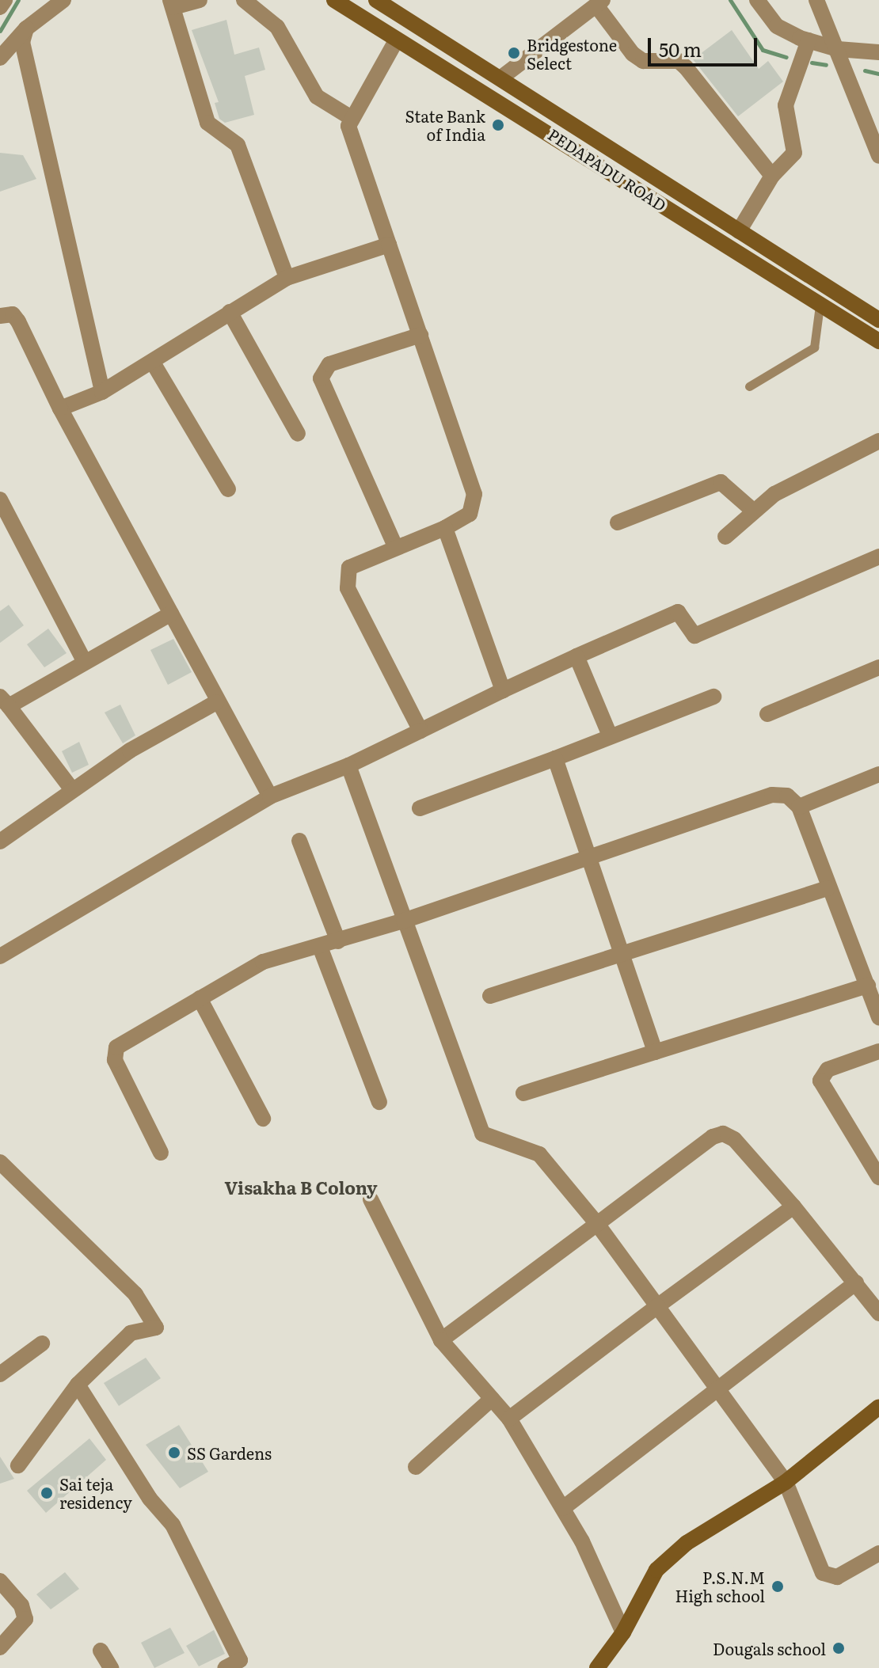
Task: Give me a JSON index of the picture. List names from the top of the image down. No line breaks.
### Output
{"streets":{"main road":["PEDAPADU ROAD"]},"districts":["Visakha B Colony"],"places":["Bridgestone Select","State Bank of India","SS Gardens","Sai teja residency","P.S.N.M High school","Dougals school"],"scale_bar":"50 m"}
